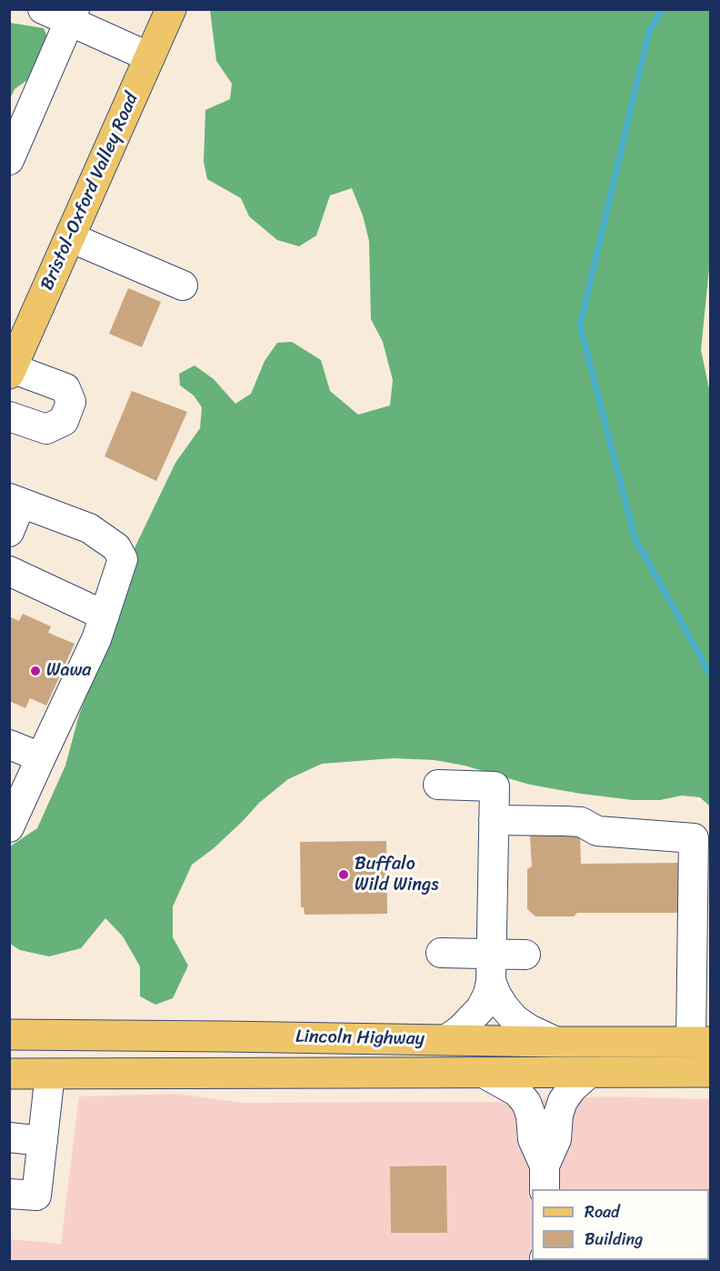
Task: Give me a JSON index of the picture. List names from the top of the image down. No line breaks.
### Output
{"streets":{"main road":["Bristol-Oxford Valley Road","Lincoln Highway"]},"places":["Wawa","Buffalo Wild Wings"],"legend":["Road","Building"]}
